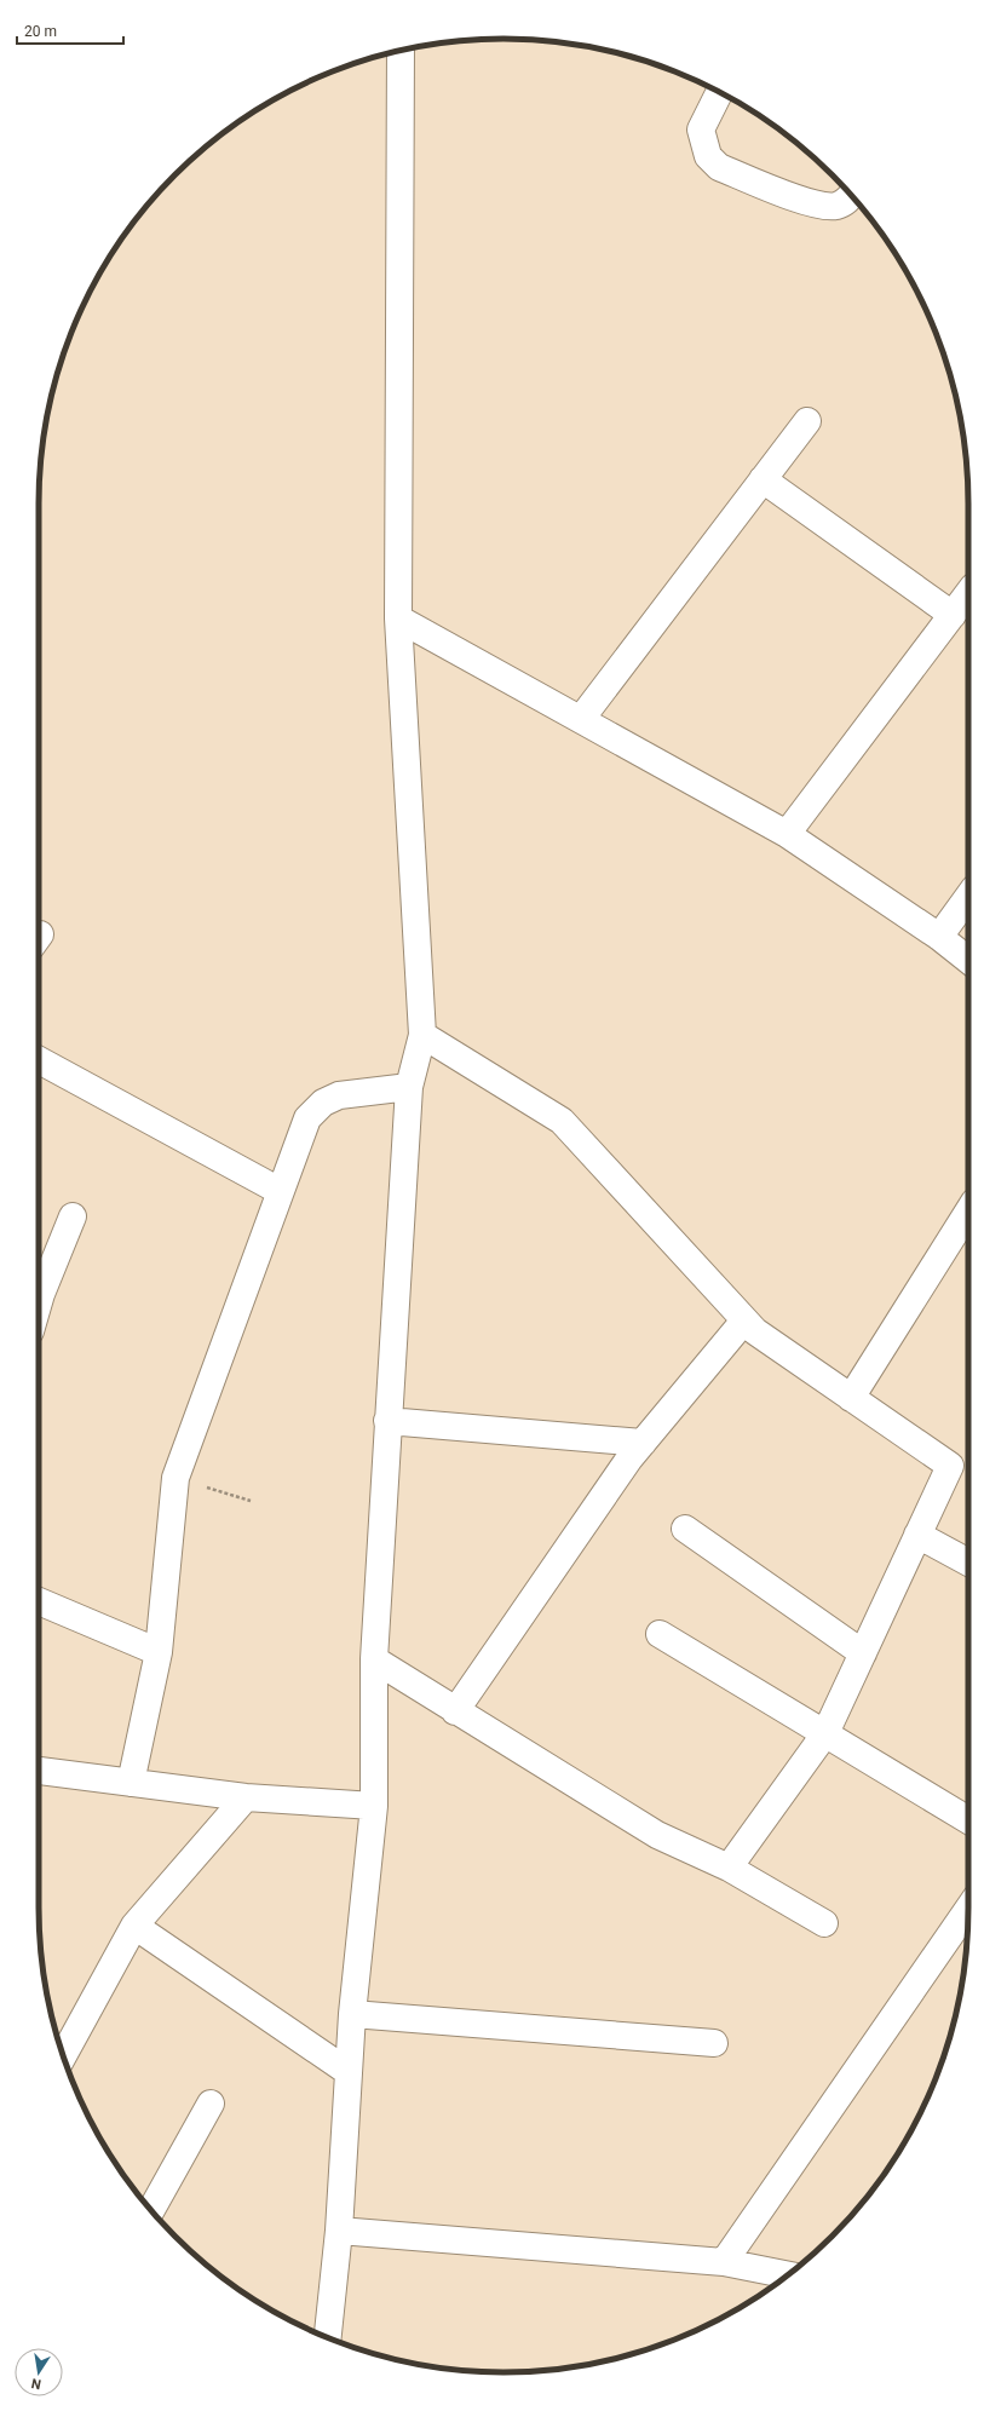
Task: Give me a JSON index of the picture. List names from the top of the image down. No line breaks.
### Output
{"scale_bar":"20 m","north":"bottom"}
